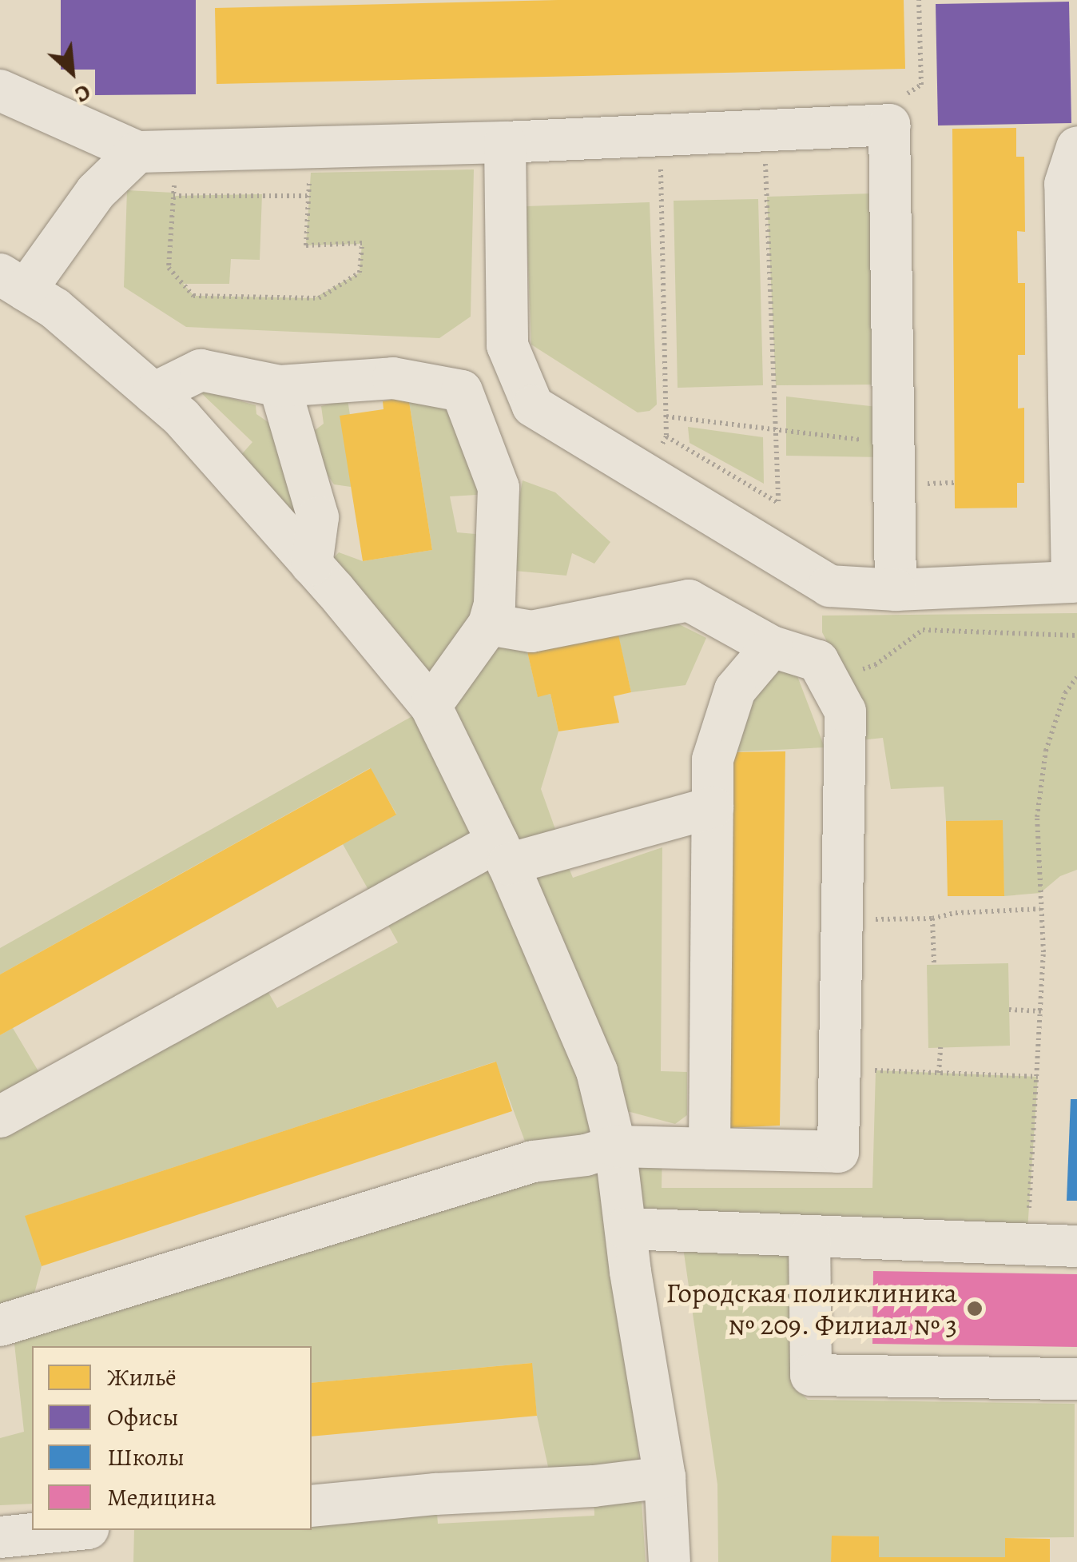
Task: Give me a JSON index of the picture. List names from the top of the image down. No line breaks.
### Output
{"places":["Городская поликлиника № 209. Филиал № 3"],"legend":["Жильё","Офисы","Школы","Медицина"],"north":"bottom right"}
